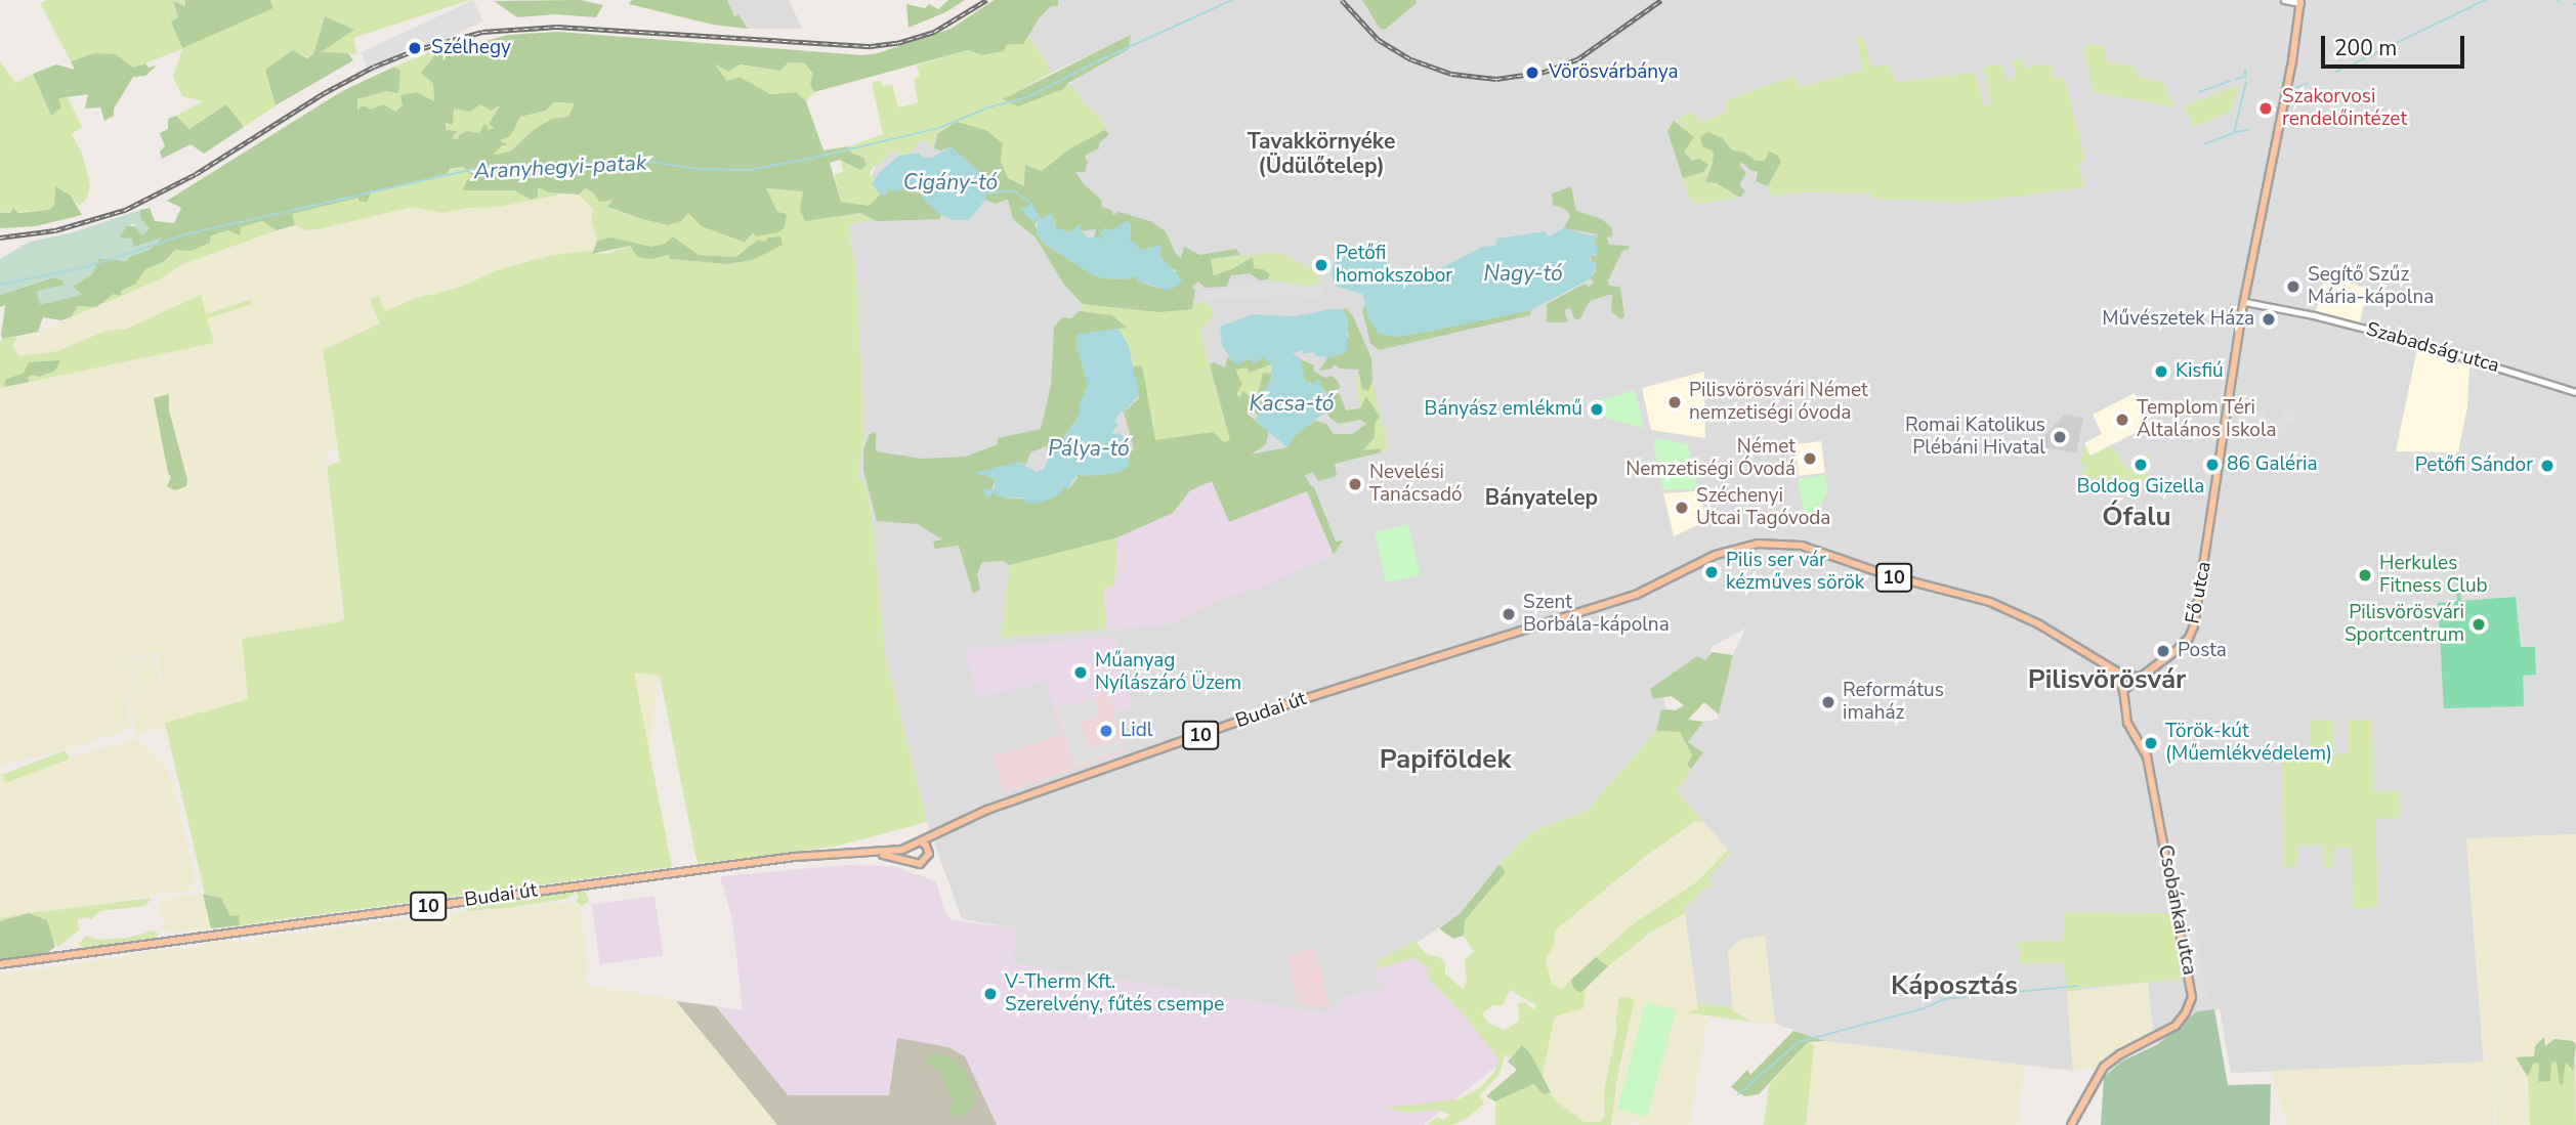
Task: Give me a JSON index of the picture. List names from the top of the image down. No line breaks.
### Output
{"streets":{"main road":["10","Fő utca","Budai út","Csobánkai utca"],"street":["Szabadság utca"]},"crossings":[["Szabadság utca","Fő utca"],["10","Fő utca"],["10","Budai út"],["Fő utca","Csobánkai utca"]],"districts":["Tavakkörnyéke (Üdülőtelep)","Bányatelep","Ófalu","Pilisvörösvár","Papiföldek","Káposztás"],"water":["Aranyhegyi-patak","Cigány-tó","Nagy-tó","Kacsa-tó","Pálya-tó"],"places":["Szélhegy","Vörösvárbánya","Szakorvosi rendelőintézet","Petőfi homokszobor","Segítő Szűz Mária-kápolna","Művészetek Háza","Kisfiú","Pilisvörösvári Német nemzetiségi óvoda","Bányász emlékmű","Templom Téri Általános Iskola","Romai Katolikus Plébáni Hivatal","Német Nemzetiségi Óvodá","Boldog Gizella","86 Galéria","Petőfi Sándor","Nevelési Tanácsadó","Széchenyi Utcai Tagóvoda","Pilis ser vár kézműves sörök","Herkules Fitness Club","Szent Borbála-kápolna","Pilisvörösvári Sportcentrum","Posta","Műanyag Nyílászáró Üzem","Református imaház","Lidl","Török-kút (Műemlékvédelem)","V-Therm Kft. Szerelvény, fűtés csempe"],"scale_bar":"200 m"}
